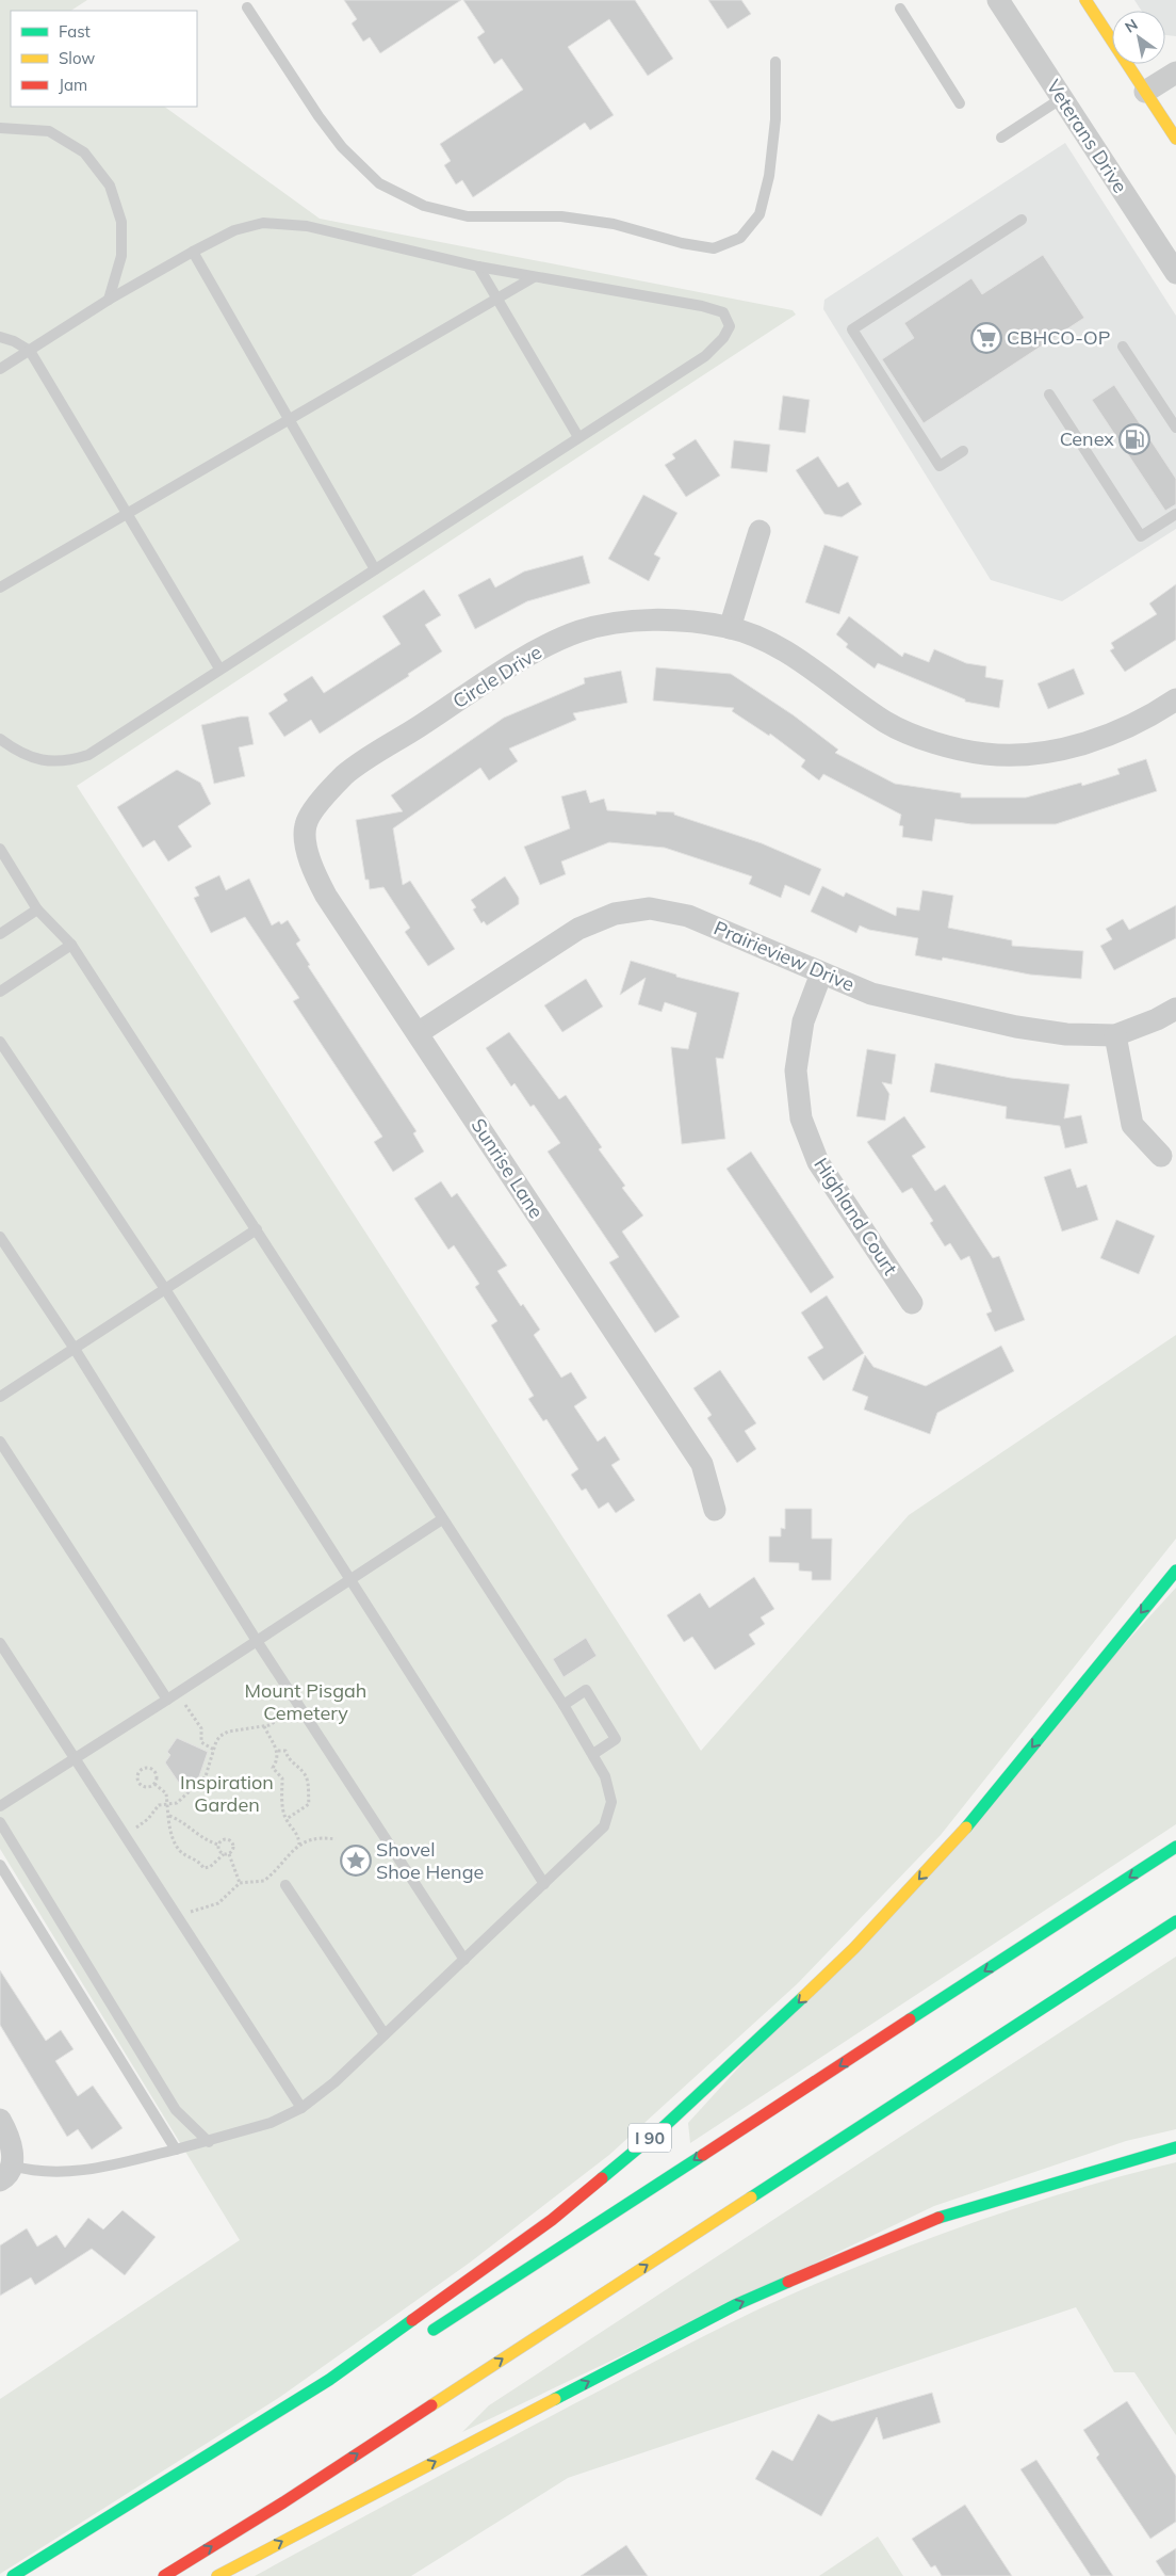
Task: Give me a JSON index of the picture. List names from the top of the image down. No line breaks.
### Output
{"streets":{"main road":["I 90"],"street":["Veterans Drive","Circle Drive","Prairieview Drive","Sunrise Lane","Highland Court"]},"crossings":[["Circle Drive","Sunrise Lane"],["Prairieview Drive","Sunrise Lane"],["Prairieview Drive","Highland Court"]],"parks":["Mount Pisgah Cemetery","Inspiration Garden"],"places":{"supermarket":["CBHCO-OP"],"fuel station":["Cenex"],"place":["Shovel Shoe Henge"]},"legend":["Fast","Slow","Jam"],"north":"top left"}
